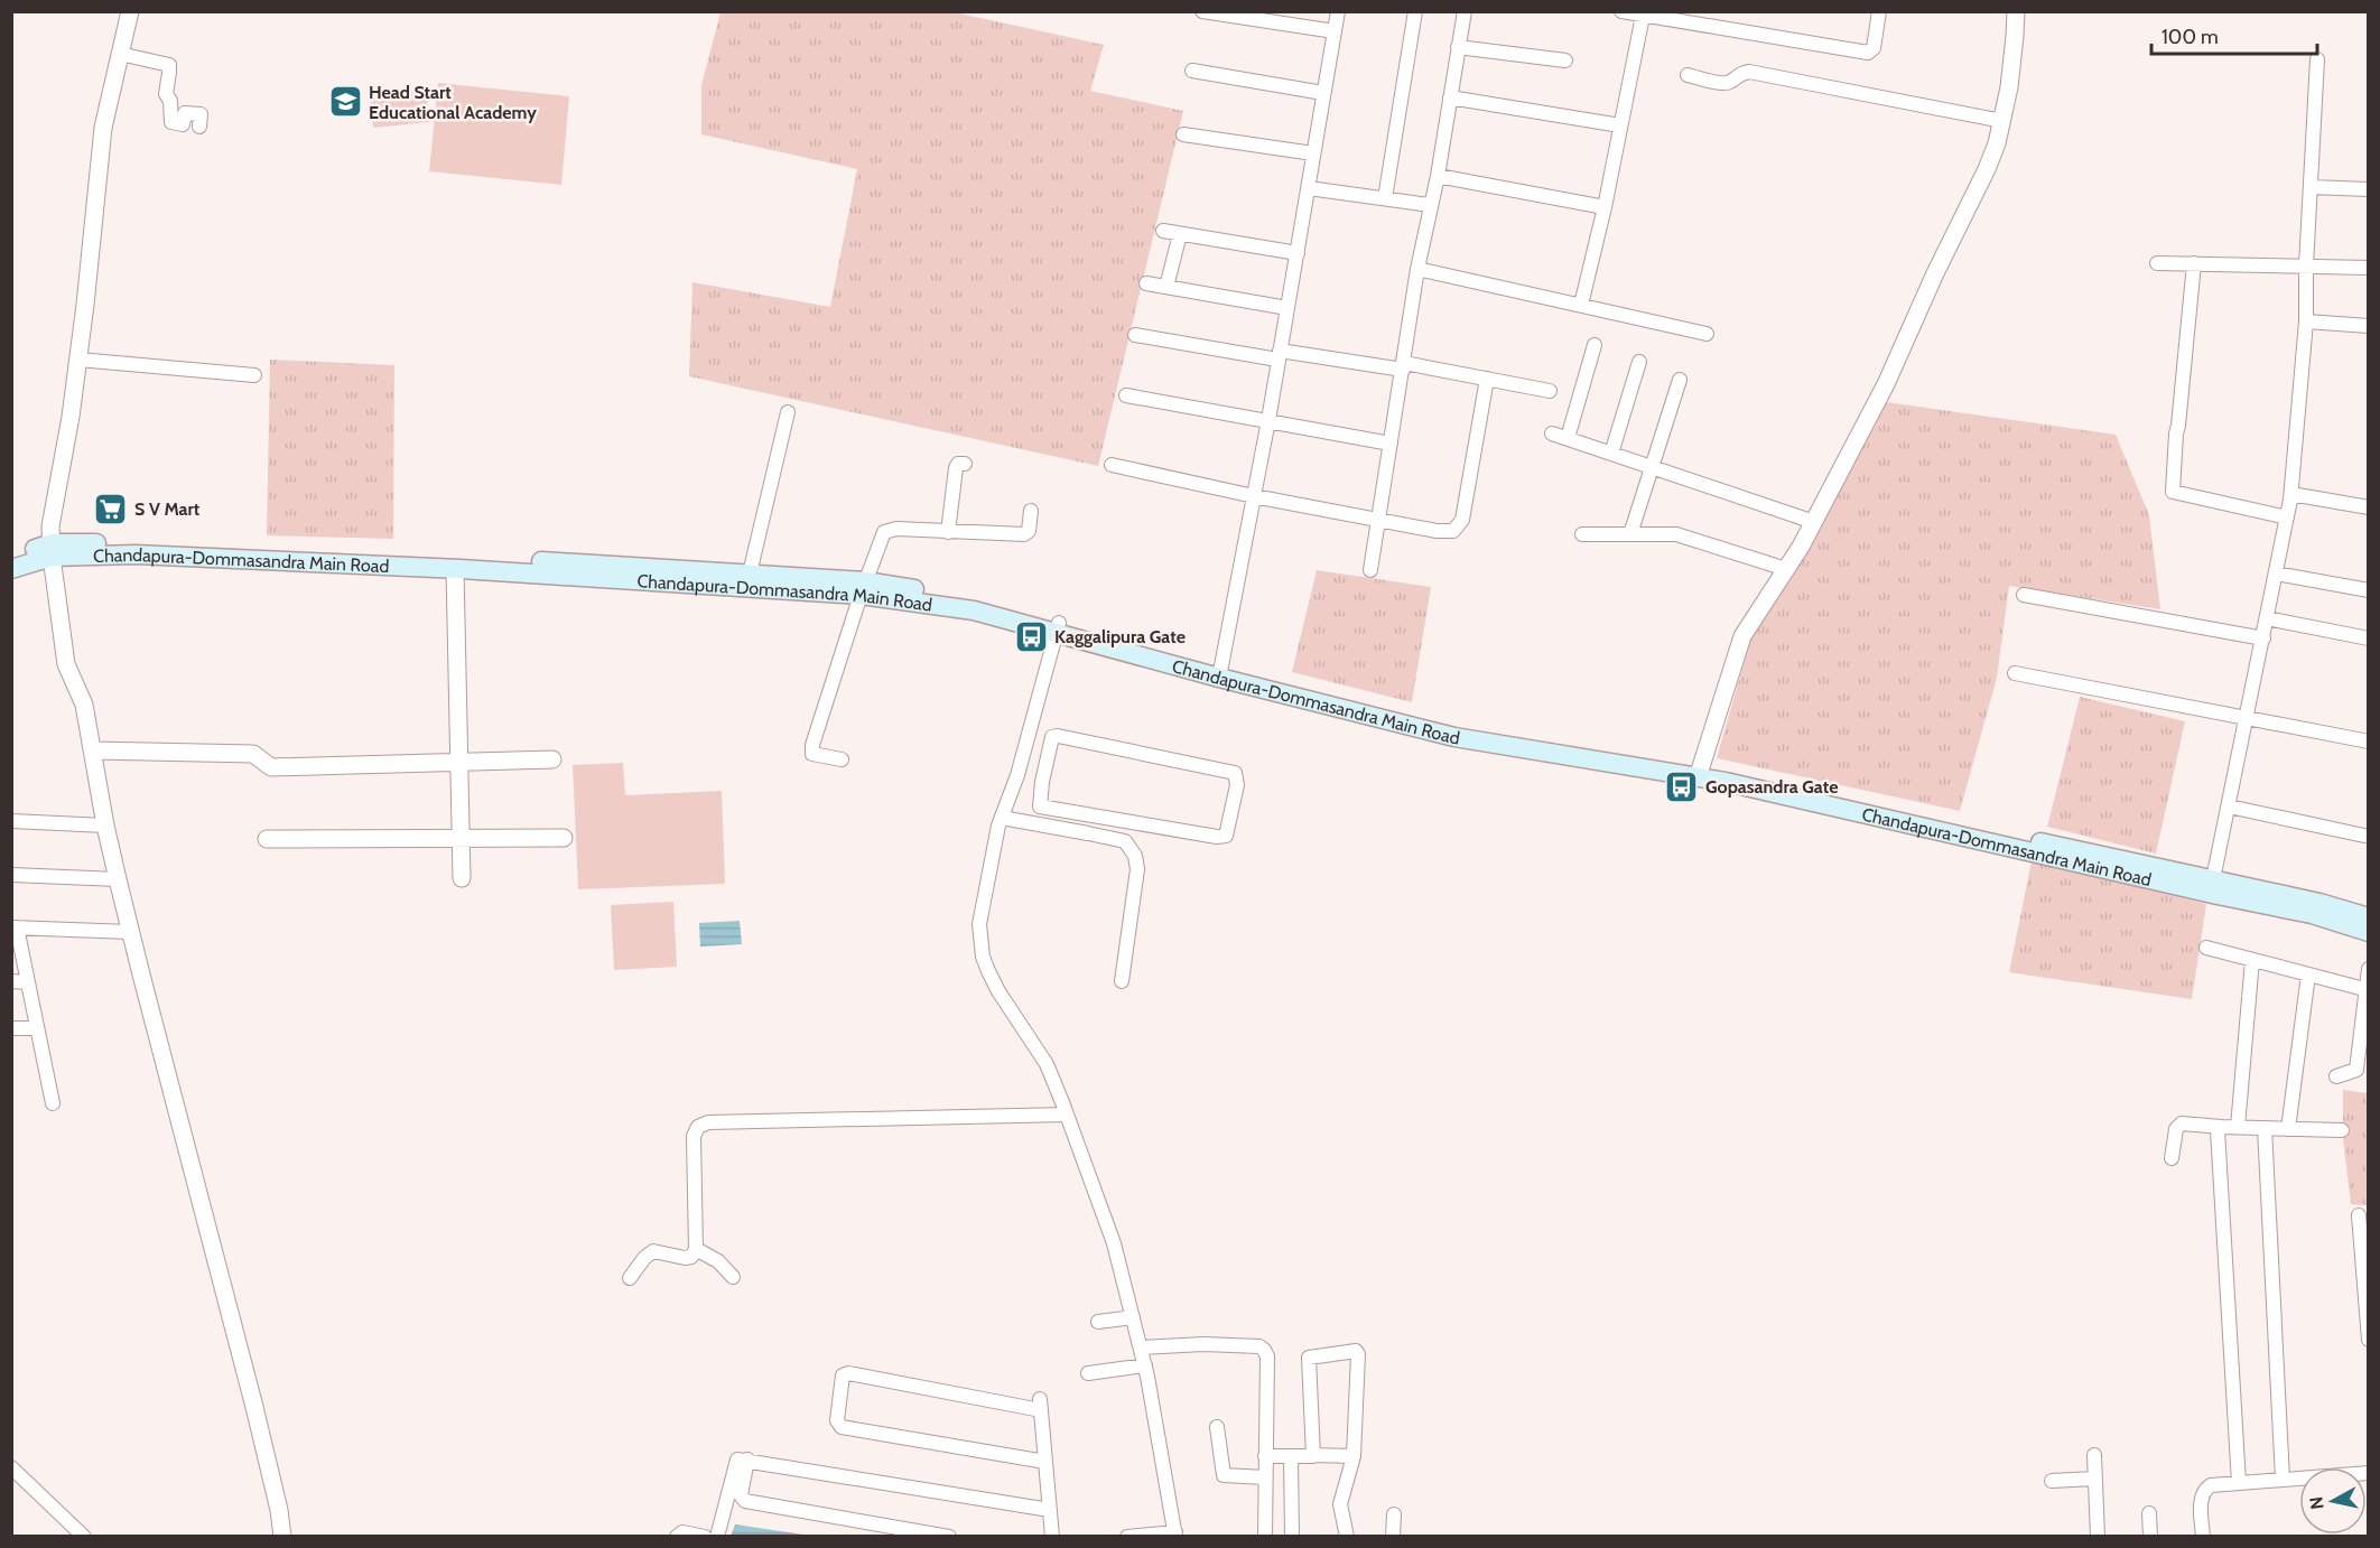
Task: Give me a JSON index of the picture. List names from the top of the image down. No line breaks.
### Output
{"streets":{"main road":["Chandapura-Dommasandra Main Road"]},"places":{"school or university":["Head Start Educational Academy"],"supermarket":["S V Mart"],"bus stop":["Kaggalipura Gate","Gopasandra Gate"]},"scale_bar":"100 m","north":"left"}
